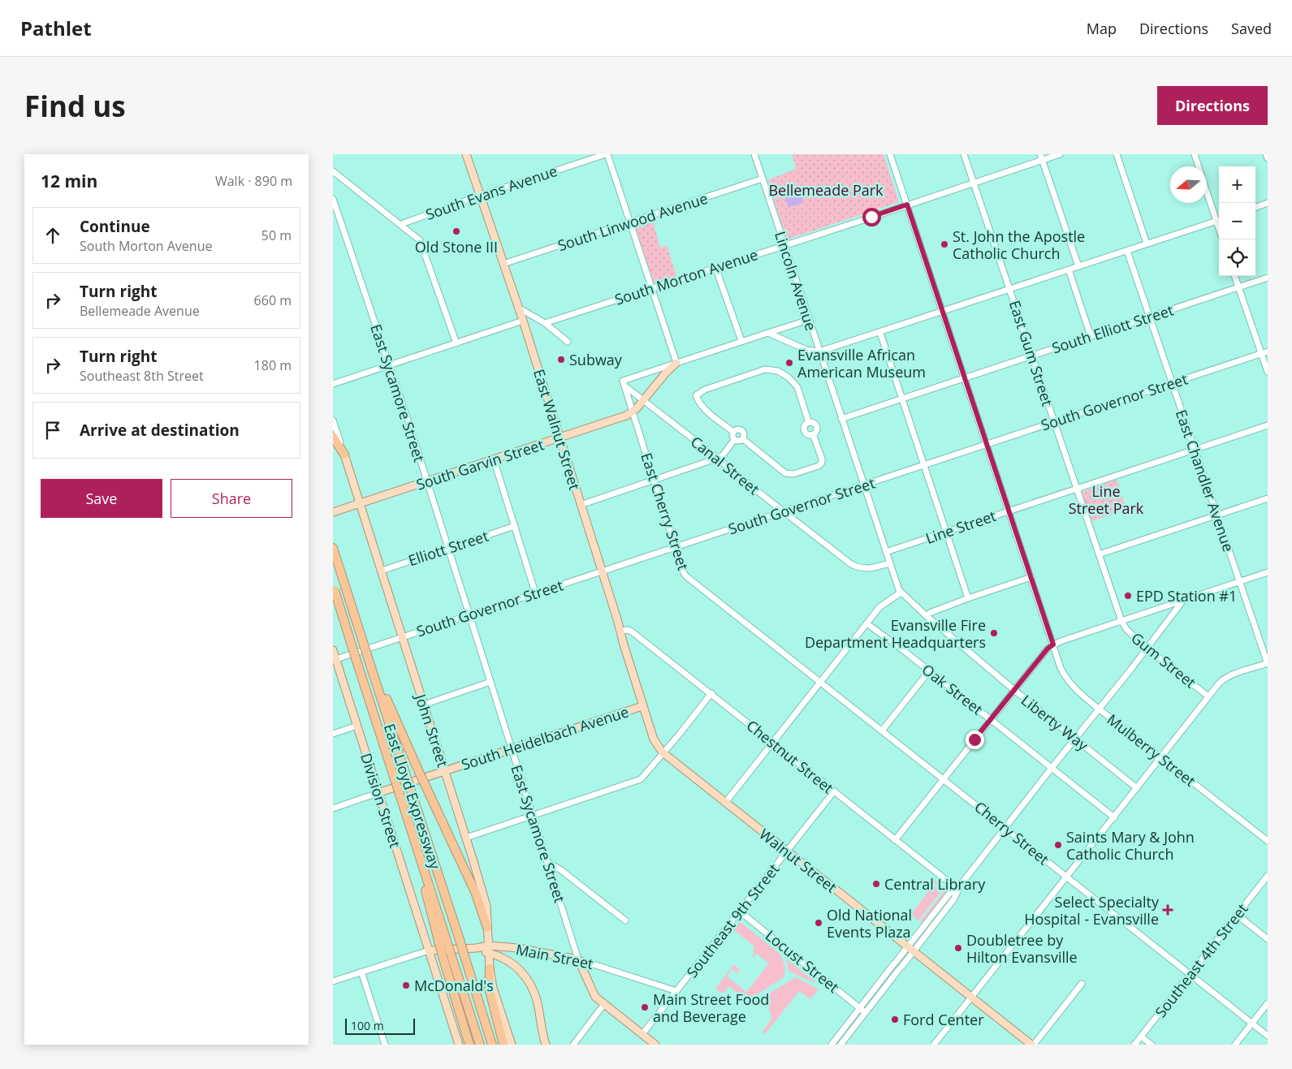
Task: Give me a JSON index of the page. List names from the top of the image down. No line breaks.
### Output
{"streets":{"highway":["East Lloyd Expressway"],"main road":["East Walnut Street","South Garvin Street","John Street","South Heidelbach Avenue","Division Street","Walnut Street","Main Street"],"street":["South Evans Avenue","South Linwood Avenue","South Morton Avenue","Lincoln Avenue","South Elliott Street","East Gum Street","East Sycamore Street","South Governor Street","Canal Street","East Chandler Avenue","East Cherry Street","Line Street","Elliott Street","Gum Street","Oak Street","Liberty Way","Mulberry Street","Chestnut Street","Cherry Street","Southeast 9th Street","Southeast 4th Street","Locust Street"]},"crossings":[["South Evans Avenue","East Walnut Street"],["South Linwood Avenue","Lincoln Avenue"],["South Linwood Avenue","East Walnut Street"],["South Morton Avenue","Lincoln Avenue"],["South Morton Avenue","East Gum Street"],["South Morton Avenue","Mulberry Street"],["Lincoln Avenue","South Elliott Street"],["Lincoln Avenue","South Governor Street"],["Lincoln Avenue","South Garvin Street"],["Lincoln Avenue","Canal Street"],["Lincoln Avenue","Line Street"],["Lincoln Avenue","Liberty Way"],["South Elliott Street","East Gum Street"],["South Elliott Street","East Chandler Avenue"],["South Elliott Street","Mulberry Street"],["East Gum Street","South Governor Street"],["East Gum Street","Line Street"],["East Gum Street","Gum Street"],["East Sycamore Street","South Governor Street"],["East Sycamore Street","South Garvin Street"],["East Sycamore Street","Elliott Street"],["East Sycamore Street","South Heidelbach Avenue"],["East Sycamore Street","Main Street"],["South Governor Street","East Walnut Street"],["South Governor Street","Canal Street"],["South Governor Street","East Chandler Avenue"],["South Governor Street","East Cherry Street"],["South Governor Street","John Street"],["South Governor Street","Mulberry Street"],["South Governor Street","Division Street"],["East Walnut Street","South Garvin Street"],["East Walnut Street","South Heidelbach Avenue"],["East Walnut Street","Chestnut Street"],["East Walnut Street","Walnut Street"],["South Garvin Street","Canal Street"],["South Garvin Street","East Cherry Street"],["South Garvin Street","John Street"],["Canal Street","East Cherry Street"],["East Chandler Avenue","Line Street"],["East Cherry Street","Cherry Street"],["Line Street","Mulberry Street"],["Elliott Street","John Street"],["John Street","South Heidelbach Avenue"],["John Street","Main Street"],["South Heidelbach Avenue","Division Street"],["South Heidelbach Avenue","Walnut Street"],["Chestnut Street","Southeast 9th Street"],["Cherry Street","Southeast 4th Street"],["Walnut Street","Southeast 9th Street"],["Southeast 9th Street","Main Street"],["Southeast 9th Street","Locust Street"]],"parks":["Bellemeade Park","Line Street Park"],"places":{"other":["Old Stone III","St. John the Apostle Catholic Church","Subway","Evansville African American Museum","EPD Station #1","Evansville Fire Department Headquarters","Saints Mary & John Catholic Church","Central Library","Old National Events Plaza","Doubletree by Hilton Evansville","McDonald's","Main Street Food and Beverage","Ford Center"],"health":["Select Specialty Hospital - Evansville"]},"scale_bar":"100 m","north":"left","page":{"header":"Pathlet","nav":["Map","Directions","Saved"],"buttons":["Directions",["Save","Share"]],"title":"Find us","heading":["12 min","Walk · 890 m"],"map_buttons":["+","−"],"list":[["Continue","South Morton Avenue","50 m"],["Turn right","Bellemeade Avenue","660 m"],["Turn right","Southeast 8th Street","180 m"],"Arrive at destination"],"scale":"100 m"}}
